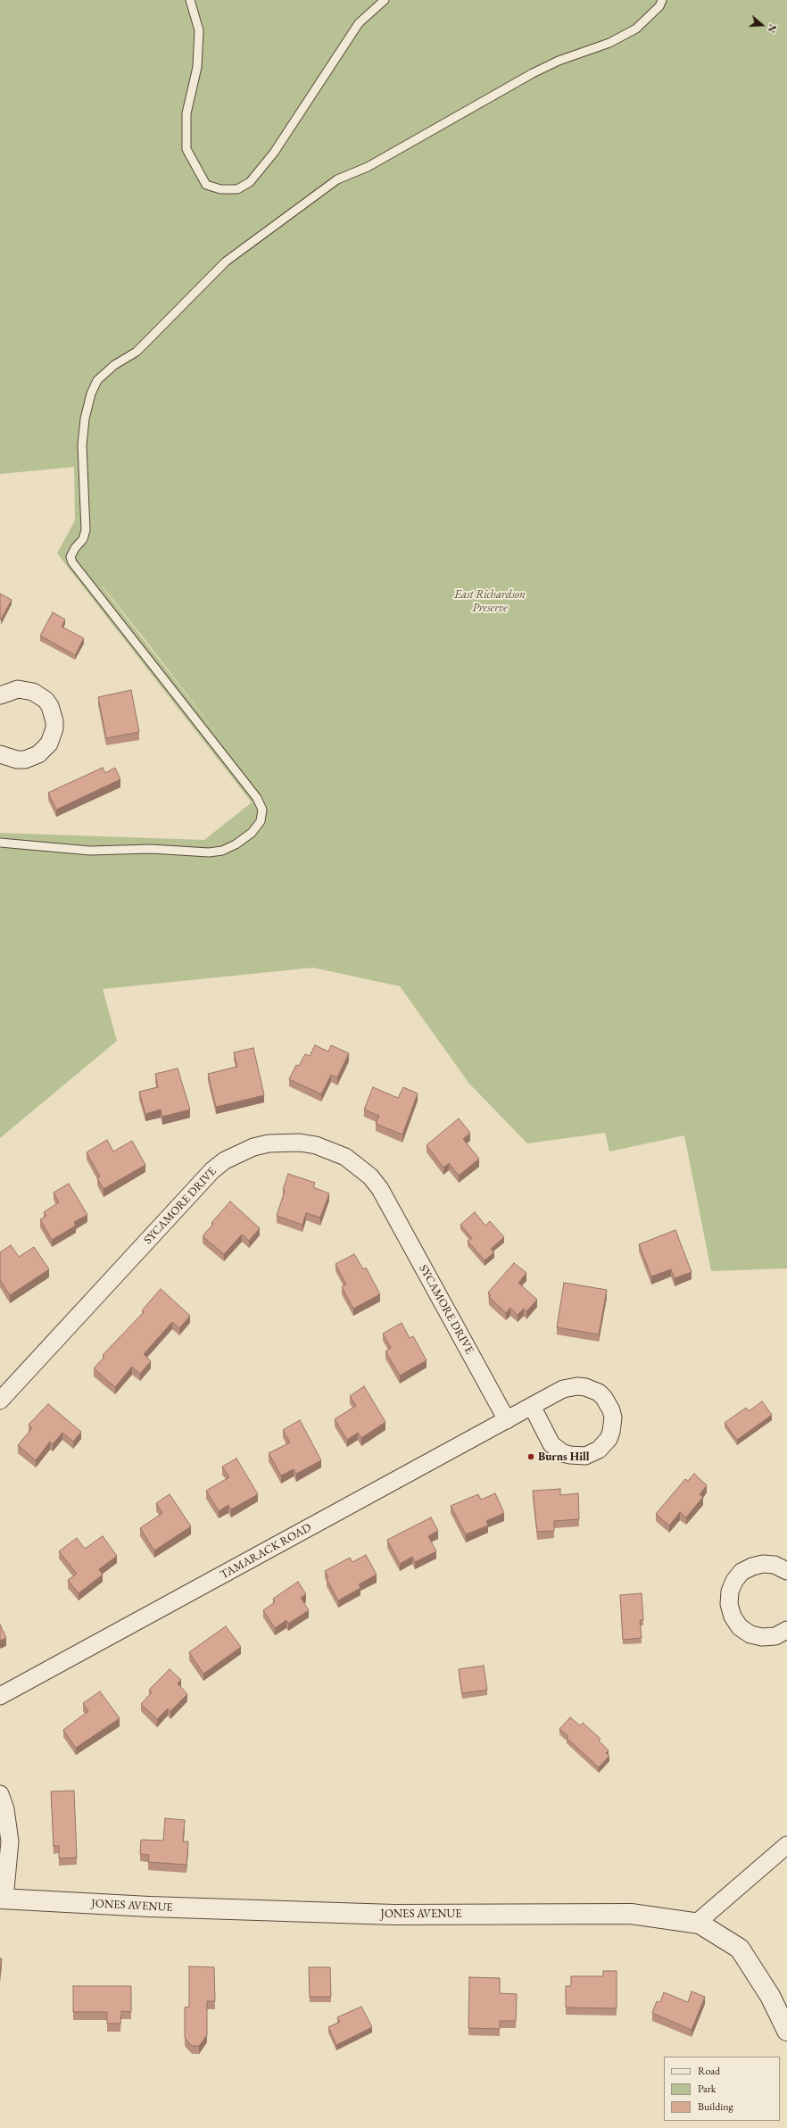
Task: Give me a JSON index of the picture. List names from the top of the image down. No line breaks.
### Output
{"streets":{"street":["SYCAMORE DRIVE","TAMARACK ROAD","JONES AVENUE"]},"crossings":[["SYCAMORE DRIVE","TAMARACK ROAD"]],"parks":["East Richardson Preserve"],"places":["Burns Hill"],"legend":["Road","Park","Building"],"north":"right"}
